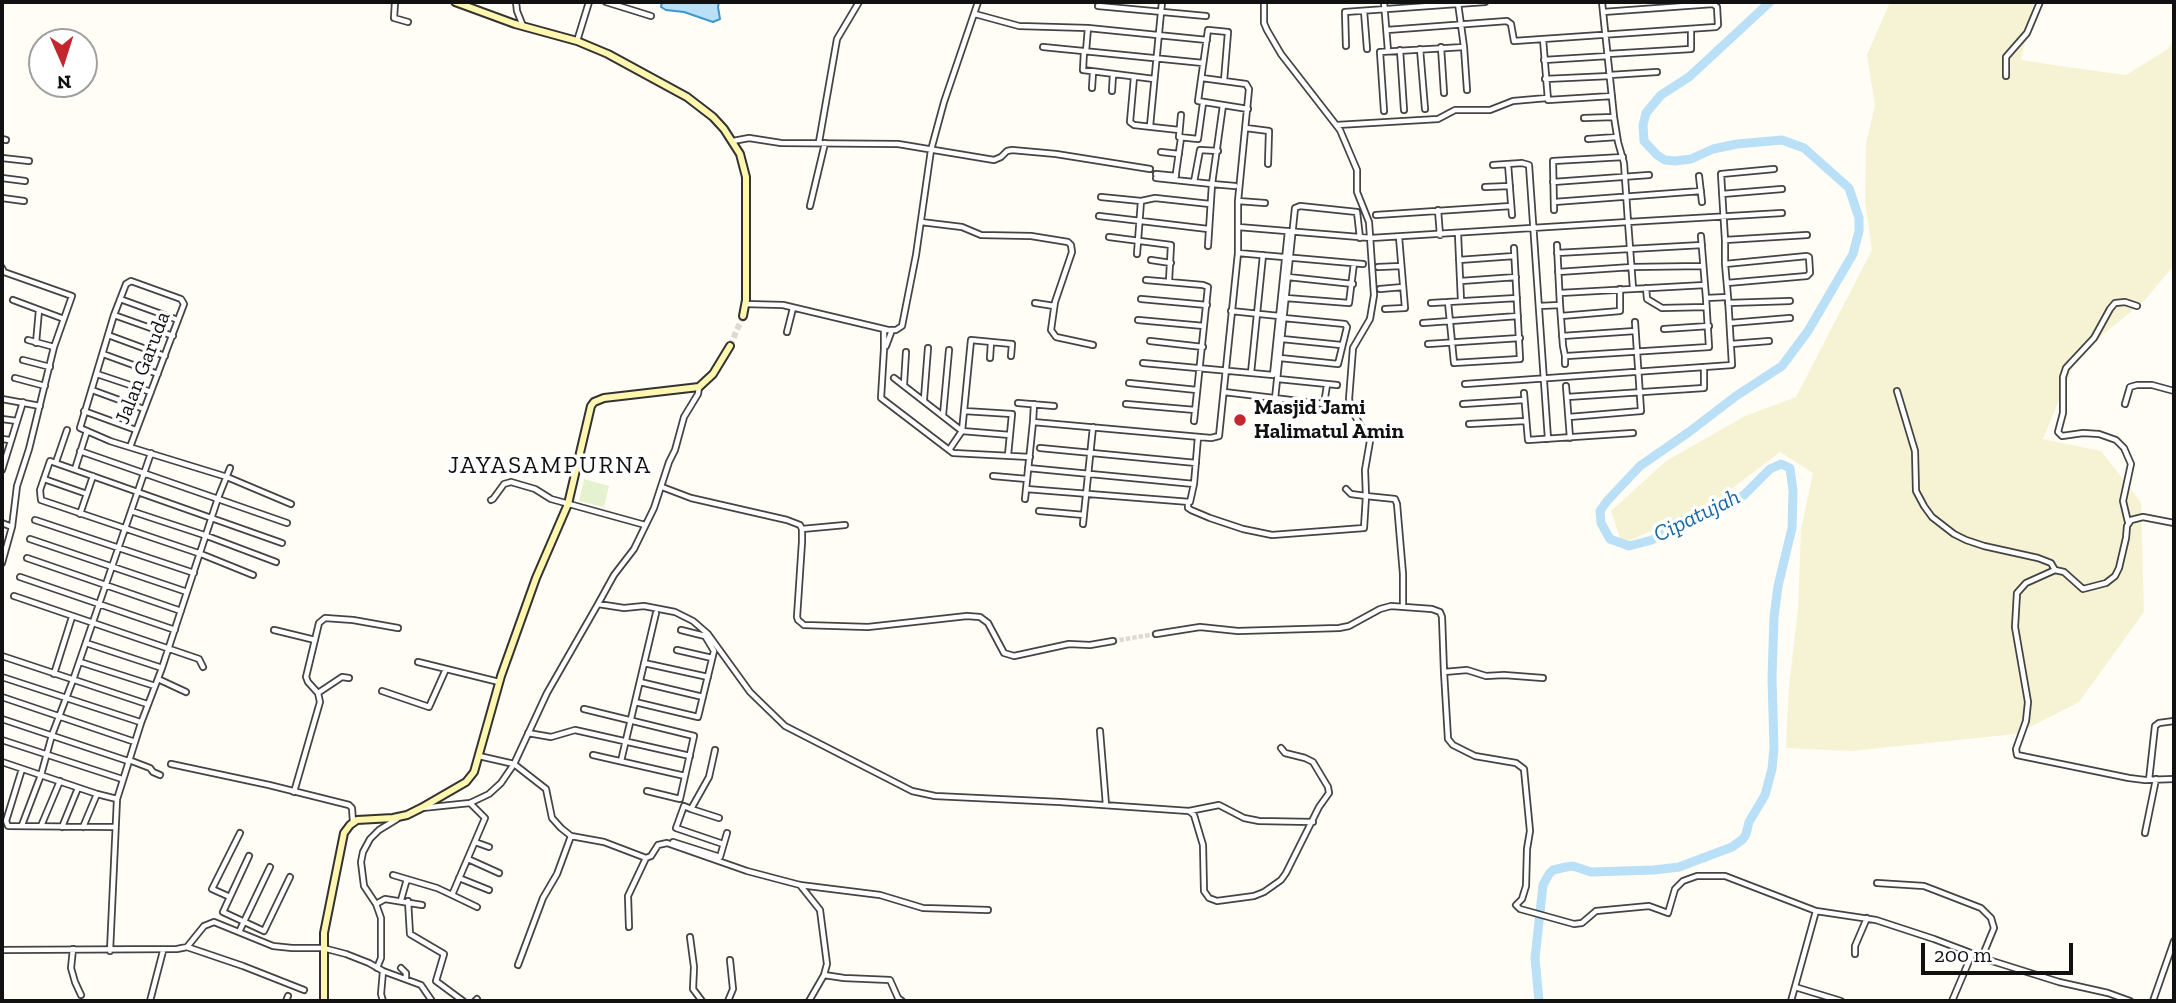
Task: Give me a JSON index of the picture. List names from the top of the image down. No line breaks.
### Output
{"streets":{"street":["Jalan Garuda"]},"districts":["JAYASAMPURNA"],"water":["Cipatujah"],"places":["Masjid Jami Halimatul Amin"],"scale_bar":"200 m","north":"bottom"}
